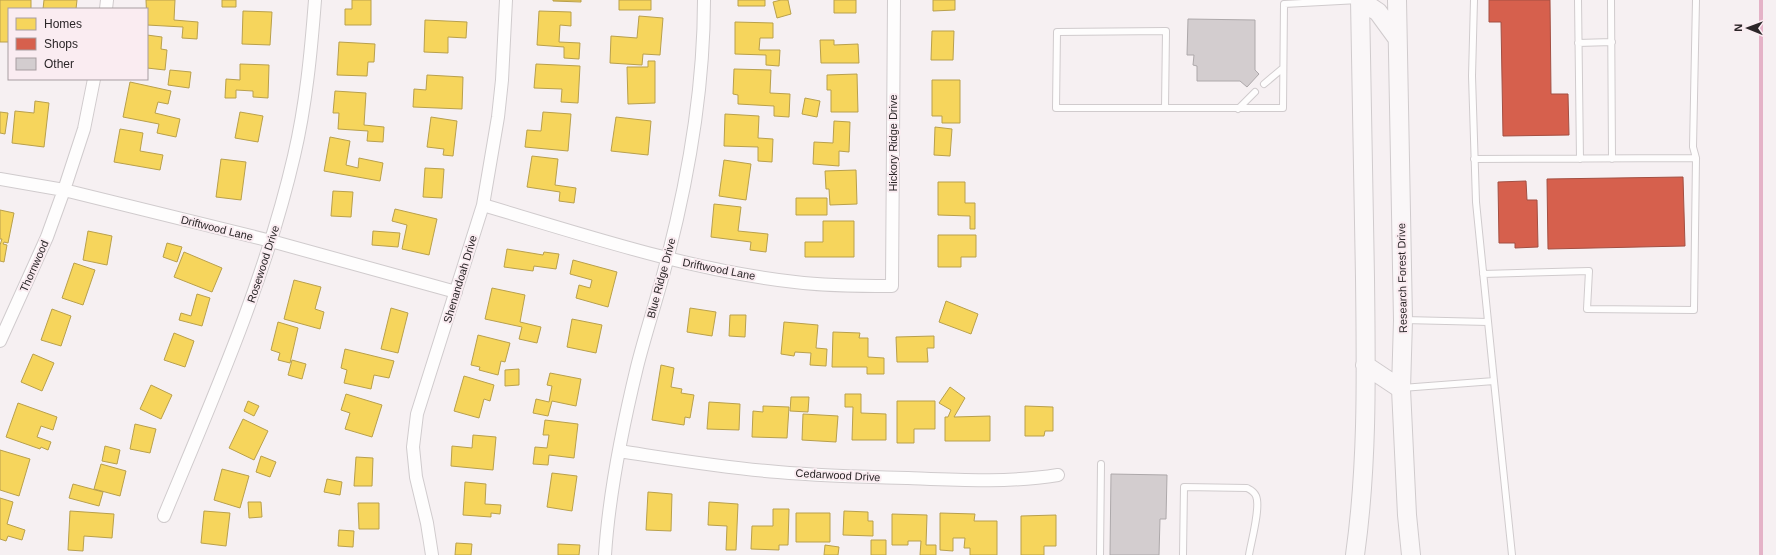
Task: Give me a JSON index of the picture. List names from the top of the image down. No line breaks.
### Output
{"streets":{"main road":["Research Forest Drive"],"street":["Hickory Ridge Drive","Driftwood Lane","Rosewood Drive","Thornwood","Blue Ridge Drive","Shenandoah Drive","Cedarwood Drive"]},"crossings":[["Hickory Ridge Drive","Driftwood Lane"],["Driftwood Lane","Rosewood Drive"],["Driftwood Lane","Thornwood"],["Driftwood Lane","Blue Ridge Drive"],["Driftwood Lane","Shenandoah Drive"],["Blue Ridge Drive","Cedarwood Drive"]],"legend":["Homes","Shops","Other"],"north":"left"}
